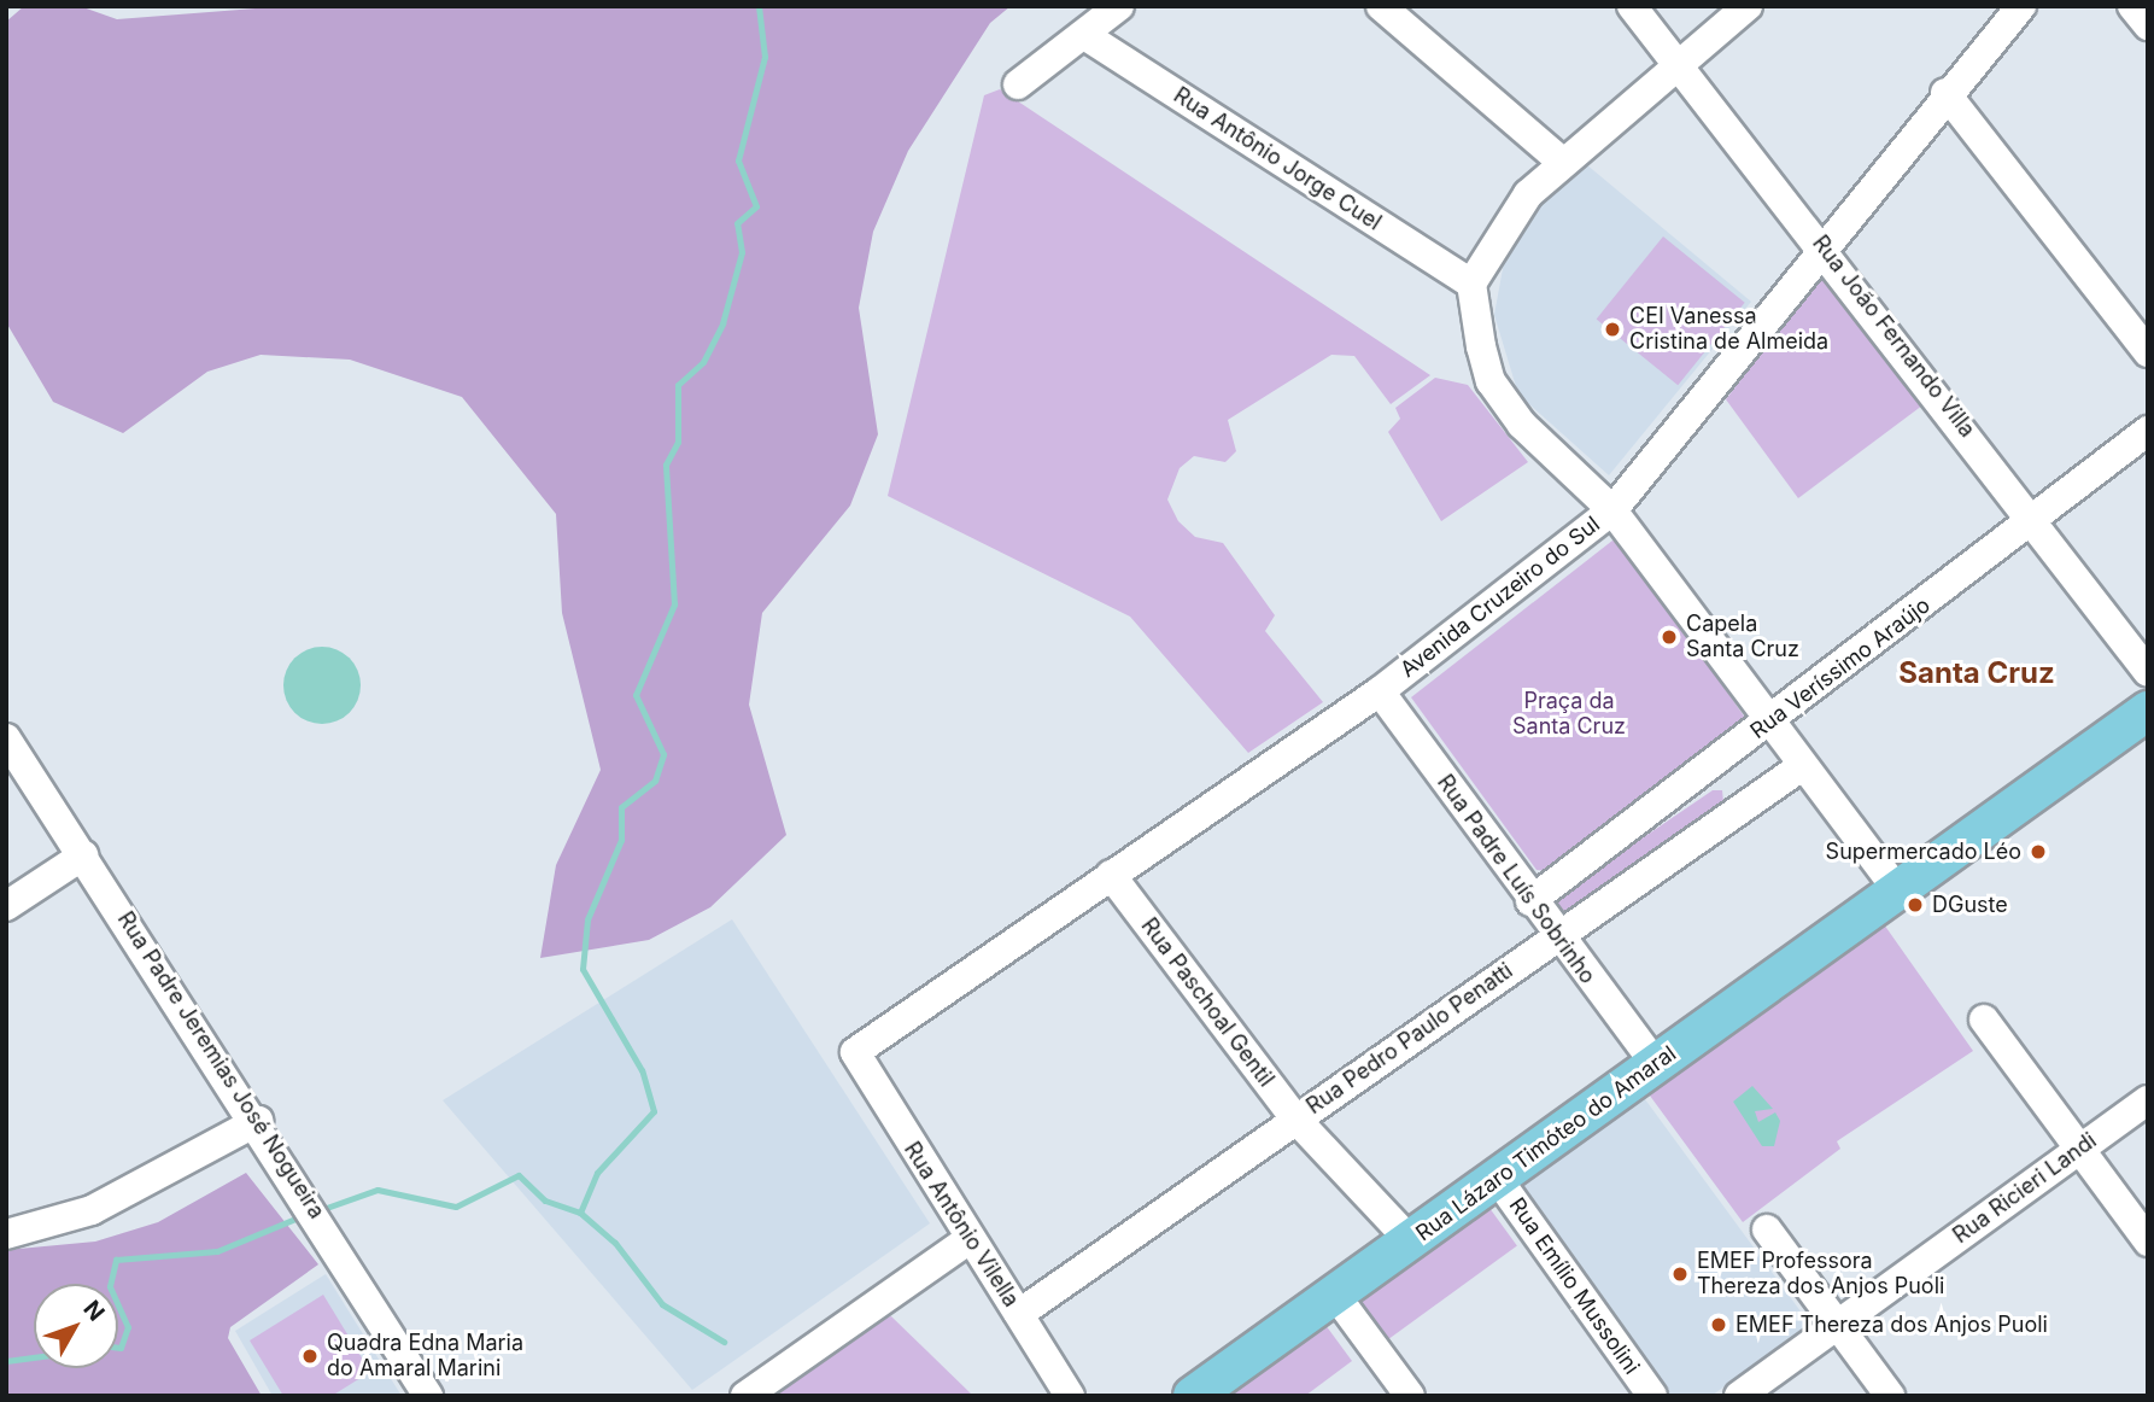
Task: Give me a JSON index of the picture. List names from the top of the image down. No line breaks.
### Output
{"streets":{"main road":["Rua Lázaro Timóteo do Amaral"],"street":["Rua Antônio Jorge Cuel","Rua João Fernando Villa","Avenida Cruzeiro do Sul","Rua Veríssimo Araújo","Rua Padre Luís Sobrinho","Rua Paschoal Gentil","Rua Pedro Paulo Penatti","Rua Padre Jeremias José Nogueira","Rua Ricieri Landi","Rua Antônio Vilella","Rua Emílio Mussolini"]},"crossings":[["Rua João Fernando Villa","Avenida Cruzeiro do Sul"],["Rua João Fernando Villa","Rua Veríssimo Araújo"],["Avenida Cruzeiro do Sul","Rua Padre Luís Sobrinho"],["Avenida Cruzeiro do Sul","Rua Paschoal Gentil"],["Avenida Cruzeiro do Sul","Rua Antônio Vilella"],["Rua Veríssimo Araújo","Rua Padre Luís Sobrinho"],["Rua Padre Luís Sobrinho","Rua Pedro Paulo Penatti"],["Rua Padre Luís Sobrinho","Rua Lázaro Timóteo do Amaral"],["Rua Paschoal Gentil","Rua Pedro Paulo Penatti"],["Rua Paschoal Gentil","Rua Lázaro Timóteo do Amaral"],["Rua Pedro Paulo Penatti","Rua Antônio Vilella"],["Rua Lázaro Timóteo do Amaral","Rua Emílio Mussolini"]],"districts":["Santa Cruz"],"parks":["Praça da Santa Cruz"],"places":["CEI Vanessa Cristina de Almeida","Capela Santa Cruz","Supermercado Léo","DGuste","EMEF Professora Thereza dos Anjos Puoli","EMEF Thereza dos Anjos Puoli","Quadra Edna Maria do Amaral Marini"],"north":"top right"}
